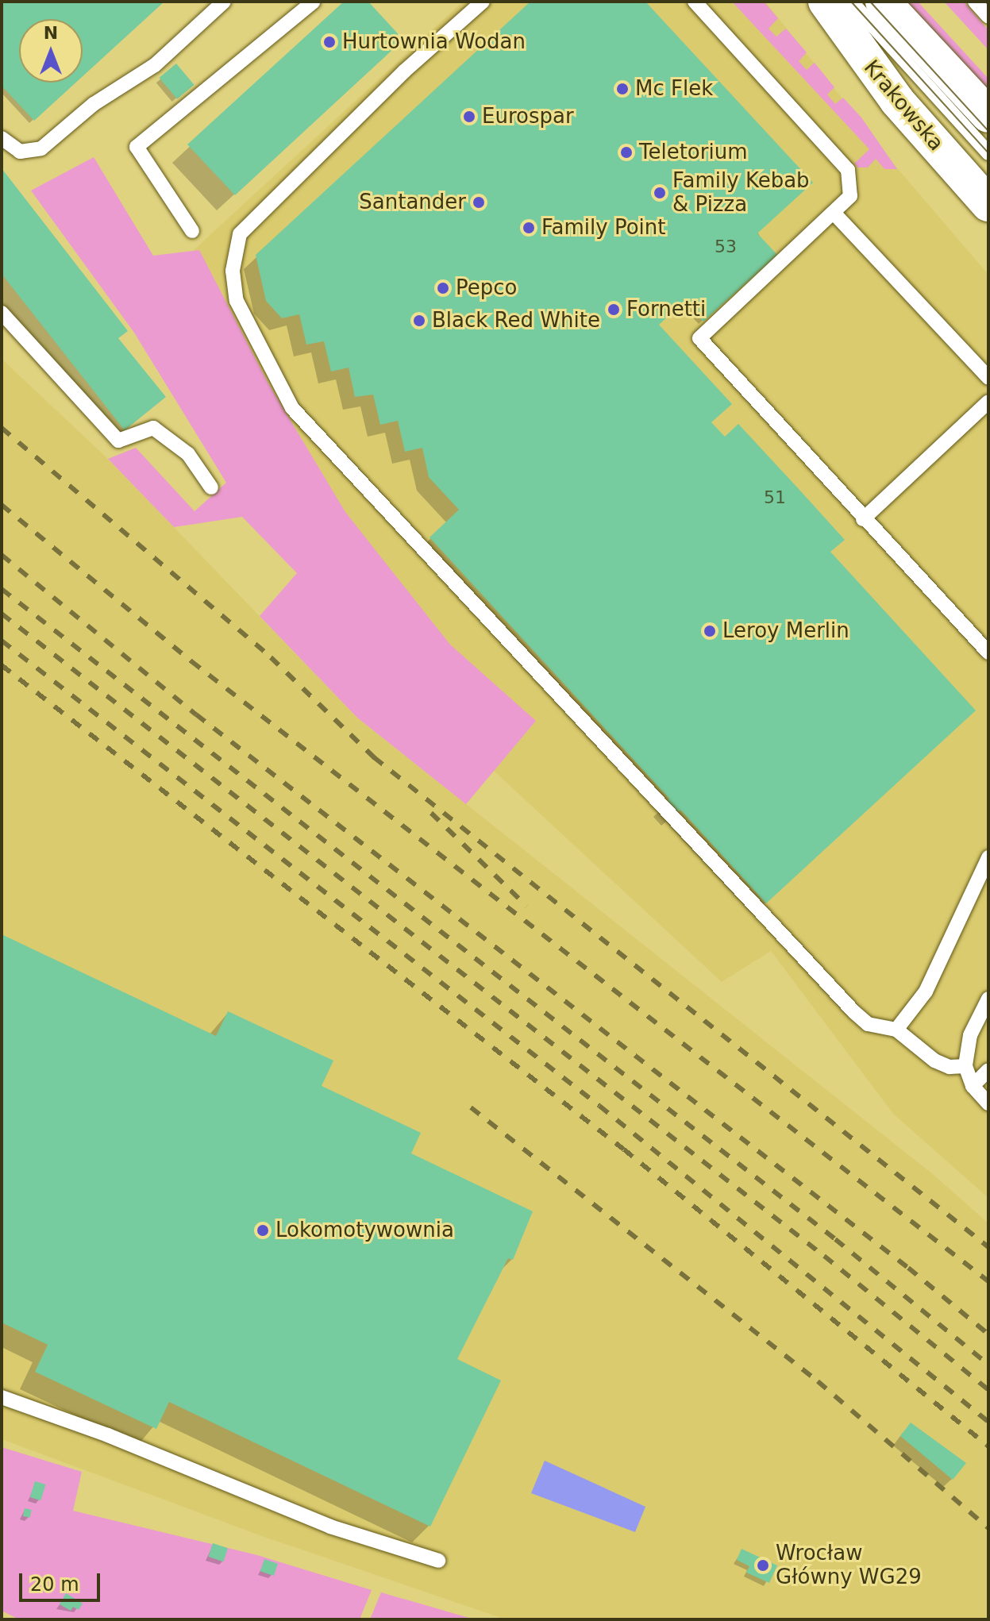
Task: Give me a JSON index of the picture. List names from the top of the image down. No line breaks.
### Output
{"streets":{"main road":["Krakowska"]},"places":["Hurtownia Wodan","Mc Flek","Eurospar","Teletorium","Family Kebab & Pizza","Santander","Family Point","Pepco","Fornetti","Black Red White","Leroy Merlin","Lokomotywownia","Wrocław Główny WG29"],"house_numbers":["53","51"],"scale_bar":"20 m","north":"top"}
